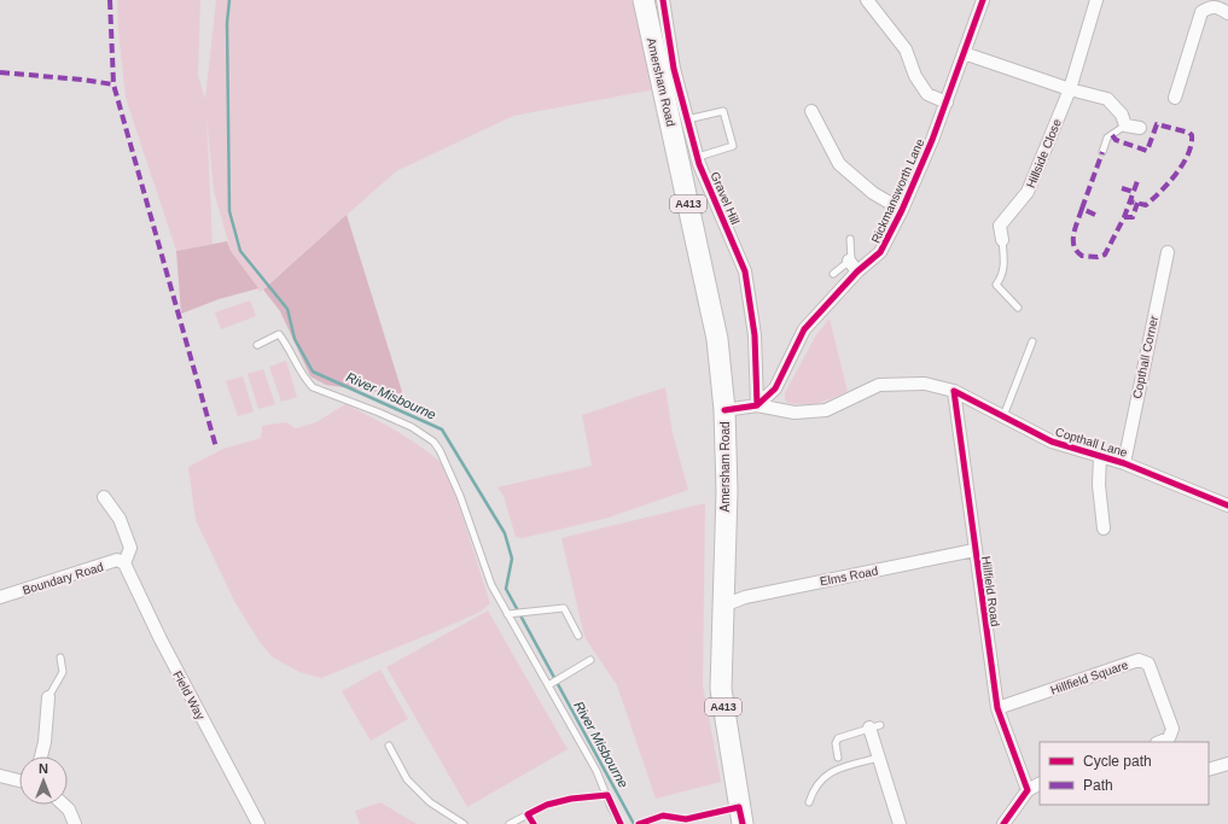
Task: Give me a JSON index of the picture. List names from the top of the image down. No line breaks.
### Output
{"streets":{"highway":["Amersham Road","A413"],"street":["Hillside Close","Rickmansworth Lane","Gravel Hill","Copthall Corner","Copthall Lane","Elms Road","Boundary Road","Hillfield Road","Hillfield Square","Field Way"]},"crossings":[["Amersham Road","Gravel Hill"],["Amersham Road","Elms Road"],["Rickmansworth Lane","Gravel Hill"],["Rickmansworth Lane","Copthall Lane"],["Gravel Hill","Copthall Lane"],["Copthall Corner","Copthall Lane"],["Copthall Lane","Hillfield Road"],["Elms Road","Hillfield Road"],["Boundary Road","Field Way"],["Hillfield Road","Hillfield Square"]],"water":["River Misbourne"],"legend":["Cycle path","Path"],"north":"top"}
